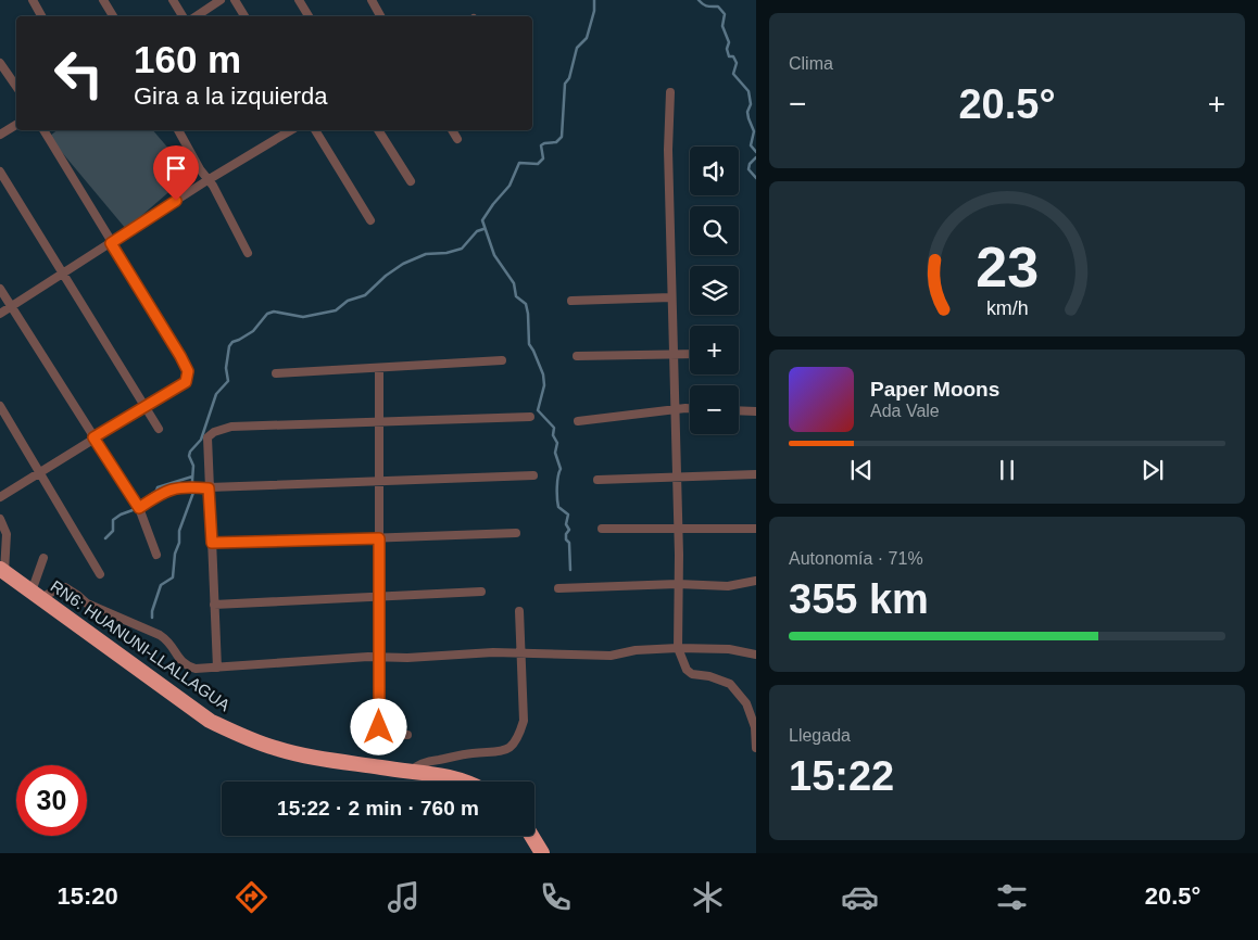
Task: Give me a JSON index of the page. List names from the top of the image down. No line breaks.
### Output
{"streets":{"highway":["RN6: HUANUNI-LLALLAGUA"]},"page":{"tile":["Clima",["Autonomía · 71%","355 km"],["Llegada","15:22"]],"turn":["160 m","Gira a la izquierda"],"heat":["−","20.5°","+"],"map_buttons":["+","−"],"song":["Paper Moons","Ada Vale"],"limit":"30","trip":"15:22 · 2 min · 760 m","tabs":["15:20","20.5°"],"gauge":["23","km/h"]}}
